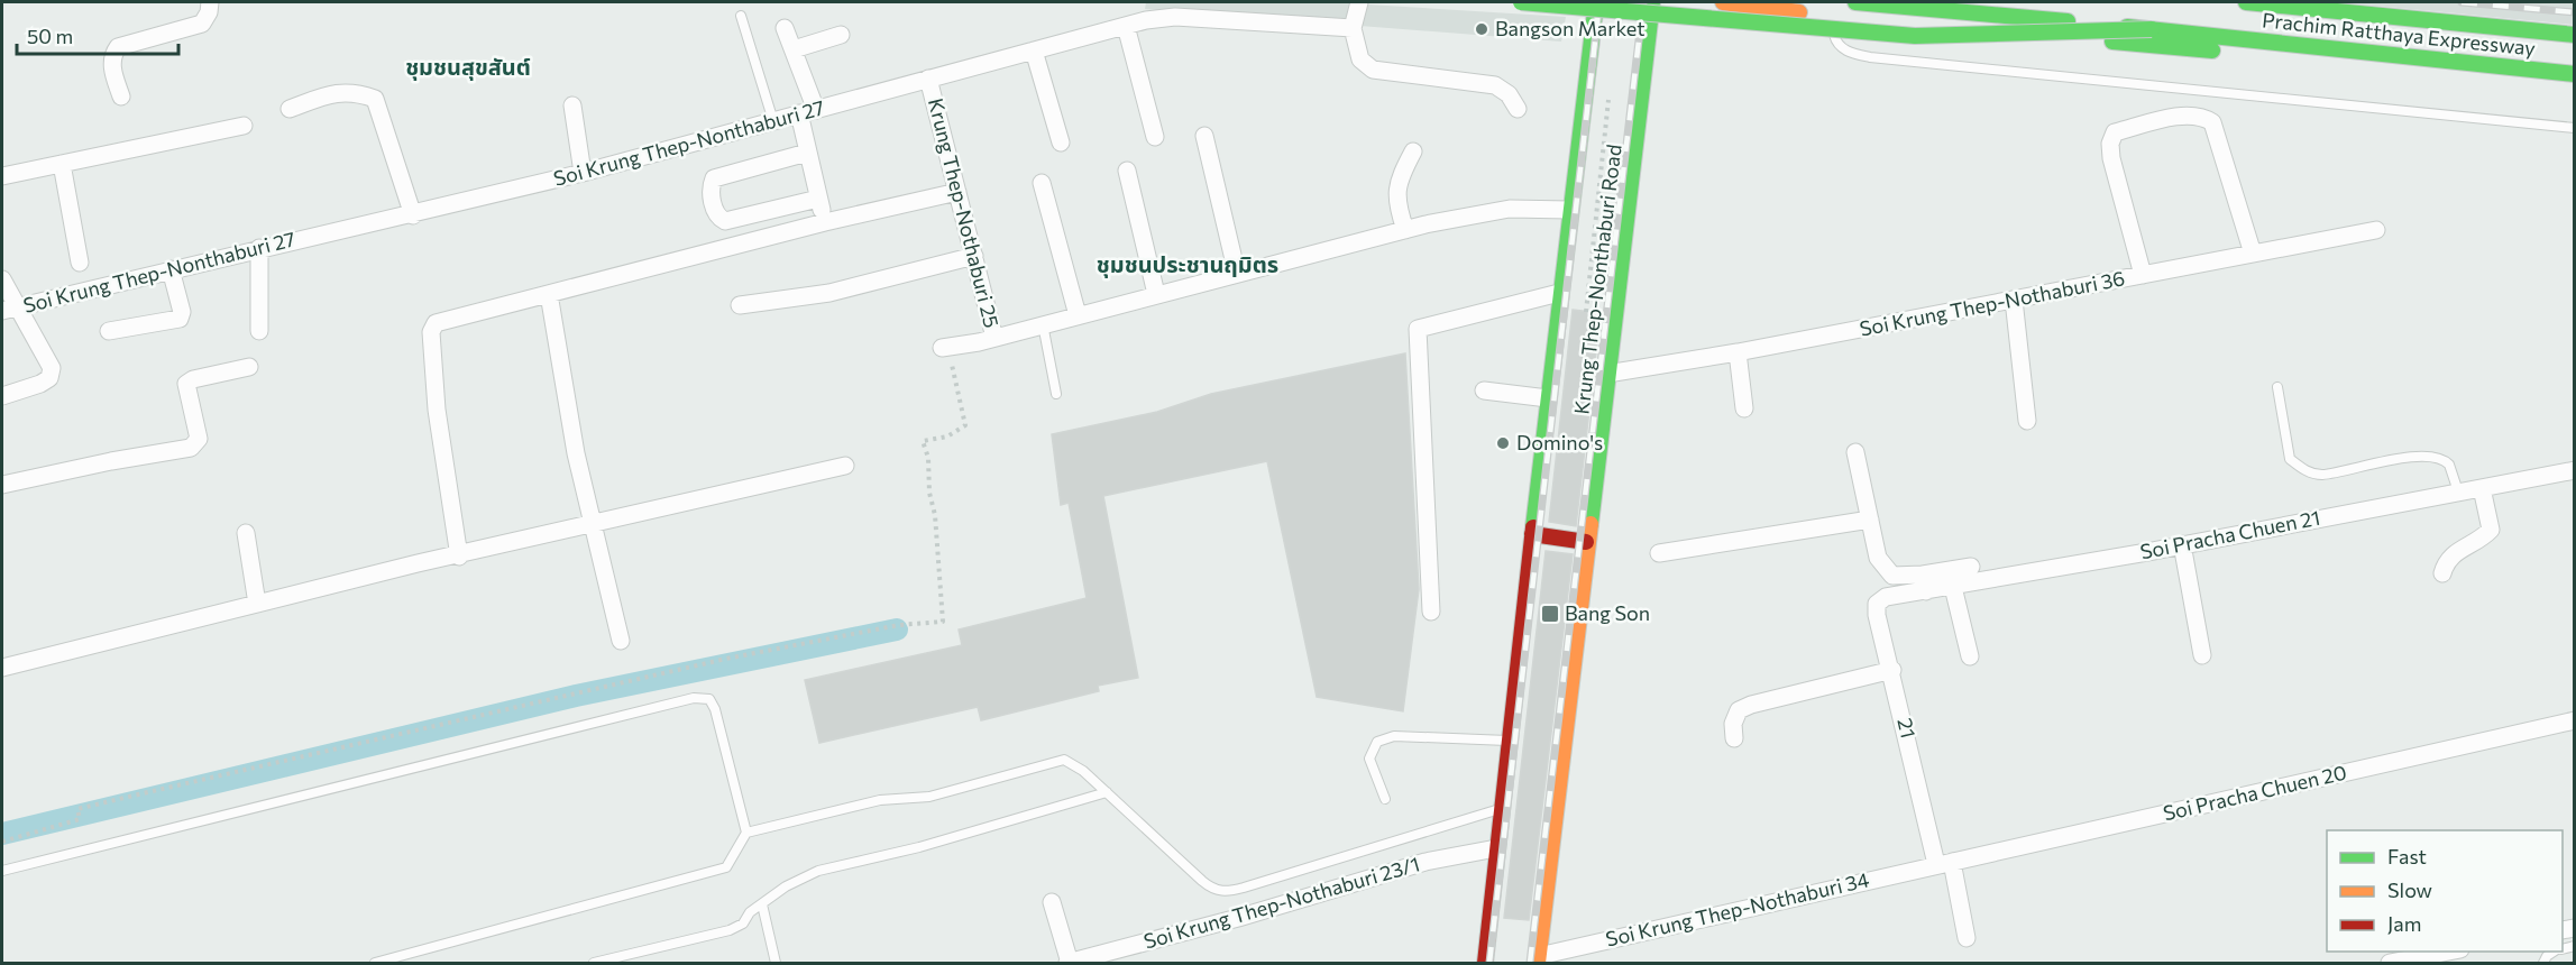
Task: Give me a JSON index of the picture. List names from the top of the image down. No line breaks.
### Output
{"streets":{"main road":["Prachim Ratthaya Expressway","Krung Thep-Nonthaburi Road"],"street":["Soi Krung Thep-Nonthaburi 27","Krung Thep-Nothaburi 25","Soi Krung Thep-Nothaburi 36","Soi Pracha Chuen 21","21","Soi Pracha Chuen 20","Soi Krung Thep-Nothaburi 23/1","Soi Krung Thep-Nothaburi 34"]},"crossings":[["Soi Krung Thep-Nonthaburi 27","Krung Thep-Nothaburi 25"],["Krung Thep-Nothaburi 25","Krung Thep-Nonthaburi Road"],["Krung Thep-Nonthaburi Road","Soi Krung Thep-Nothaburi 36"],["Krung Thep-Nonthaburi Road","Soi Krung Thep-Nothaburi 23/1"],["Krung Thep-Nonthaburi Road","Soi Krung Thep-Nothaburi 34"],["Soi Pracha Chuen 21","21"],["21","Soi Pracha Chuen 20"],["21","Soi Krung Thep-Nothaburi 34"],["Soi Pracha Chuen 20","Soi Krung Thep-Nothaburi 34"]],"districts":["ชุมชนสุขสันต์","ชุมชนประชานฤมิตร"],"places":{"other":["Bangson Market","Domino's"],"transit":["Bang Son"]},"legend":["Fast","Slow","Jam"],"scale_bar":"50 m"}
